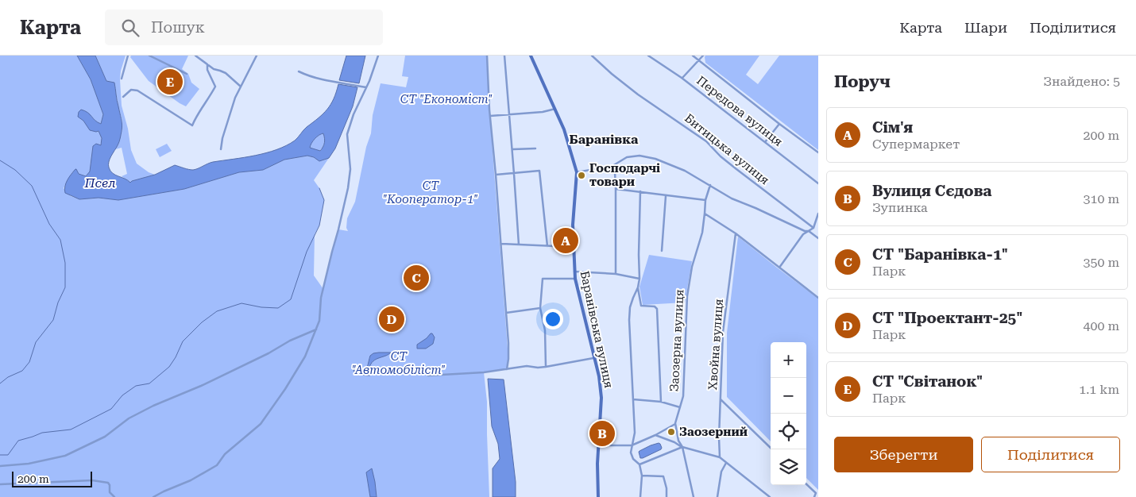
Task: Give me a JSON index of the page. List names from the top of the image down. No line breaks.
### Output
{"streets":{"main road":["Баранівська вулиця"],"street":["Передова вулиця","Битицька вулиця","Заозерна вулиця","Хвойна вулиця"]},"districts":["Баранівка"],"water":["Псел"],"parks":["СТ \"Економіст\"","СТ \"Кооператор-1\"","СТ \"Автомобіліст\""],"places":["Господарчі товари","Заозерний"],"scale_bar":"200 m","page":{"header":"Карта","search":"Пошук","nav":["Карта","Шари","Поділитися"],"heading":["Поруч","Знайдено: 5"],"pins":["E","A","C","D","B"],"list":[{"mark":"A","name":"Сім'я","note":"Супермаркет","value":"200 m"},{"mark":"B","name":"Вулиця Сєдова","note":"Зупинка","value":"310 m"},{"mark":"C","name":"СТ \"Баранівка-1\"","note":"Парк","value":"350 m"},{"mark":"D","name":"СТ \"Проектант-25\"","note":"Парк","value":"400 m"},{"mark":"E","name":"СТ \"Світанок\"","note":"Парк","value":"1.1 km"}],"map_buttons":["+","−"],"buttons":["Зберегти","Поділитися"],"scale":"200 m"}}
